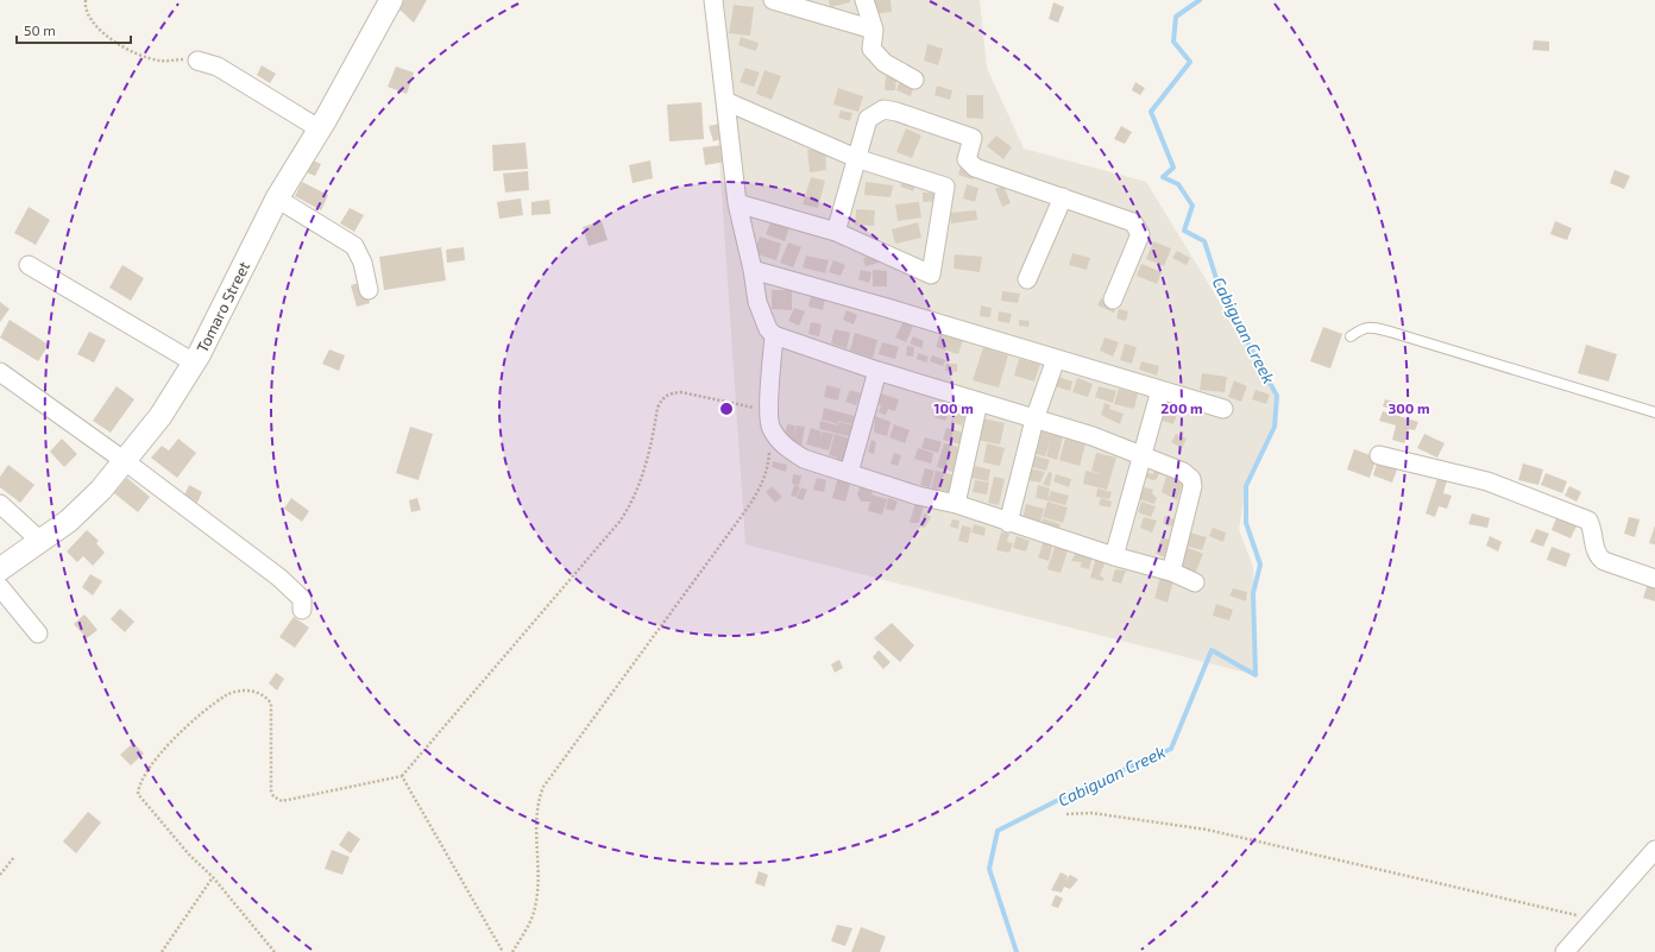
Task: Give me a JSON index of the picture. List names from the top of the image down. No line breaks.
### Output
{"streets":{"street":["Tomaro Street"]},"water":["Cabiguan Creek"],"scale_bar":"50 m","rings":["100 m","200 m","300 m"]}
